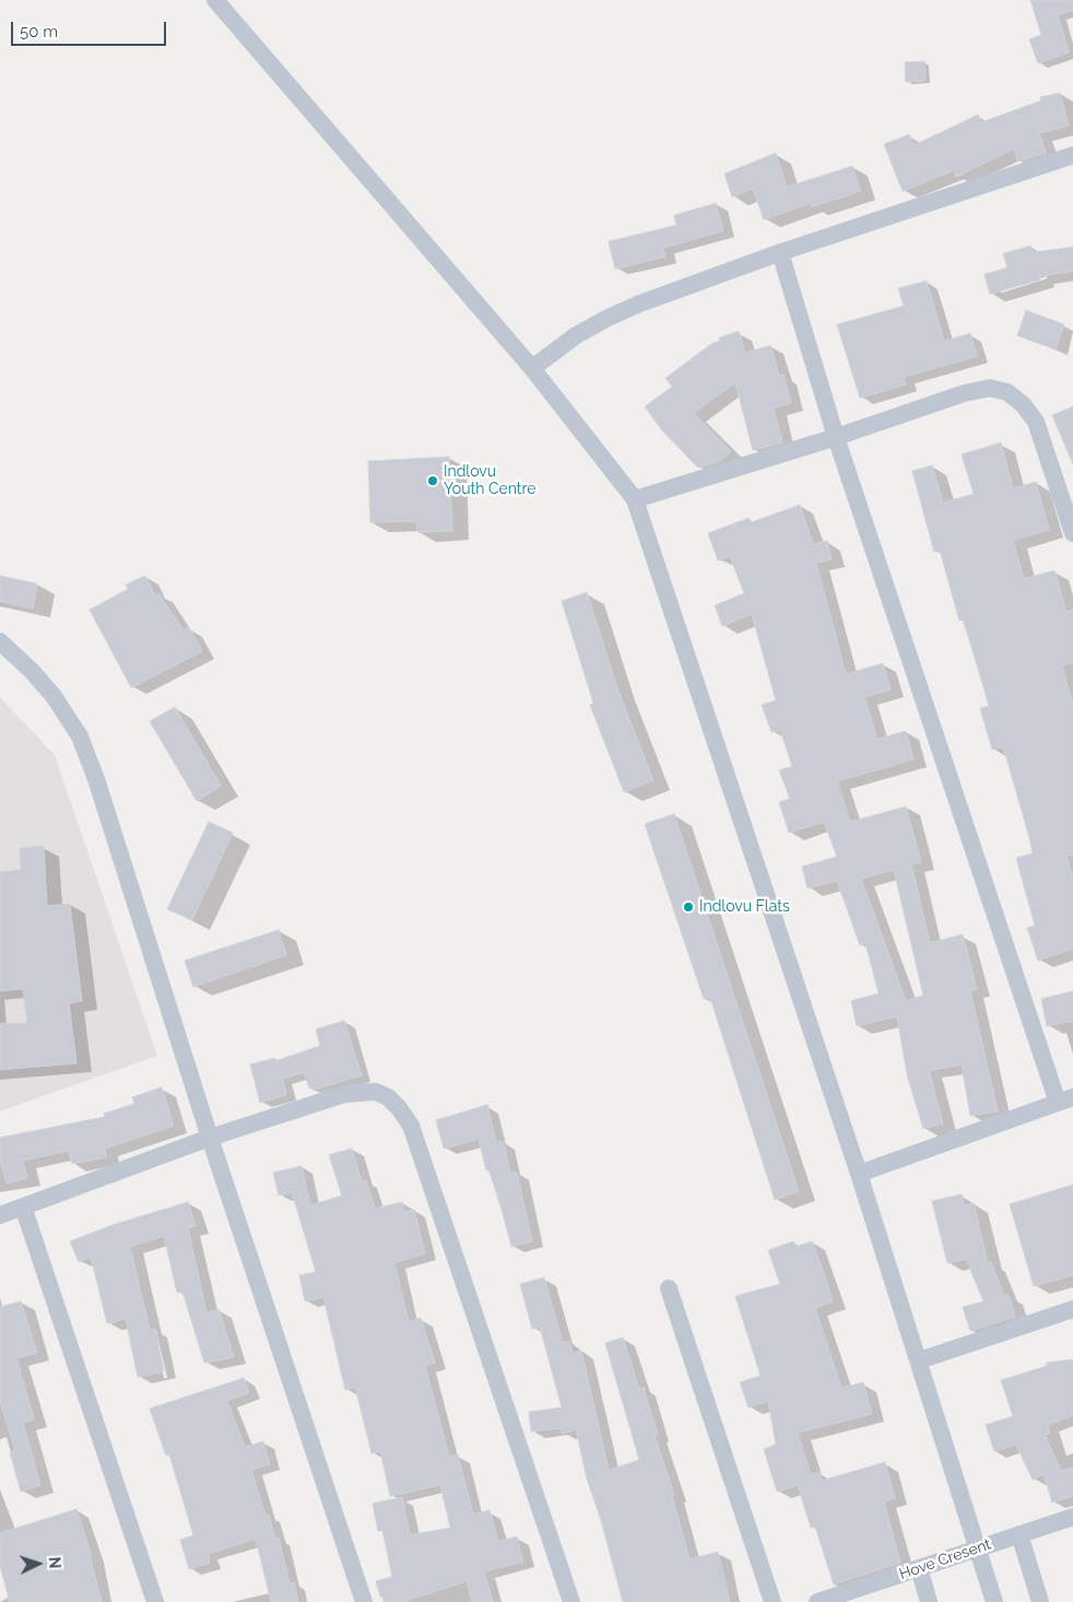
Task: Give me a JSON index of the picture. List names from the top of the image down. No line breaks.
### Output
{"streets":{"street":["Hove Cresent"]},"places":["Indlovu Youth Centre","Indlovu Flats"],"scale_bar":"50 m","north":"right"}
